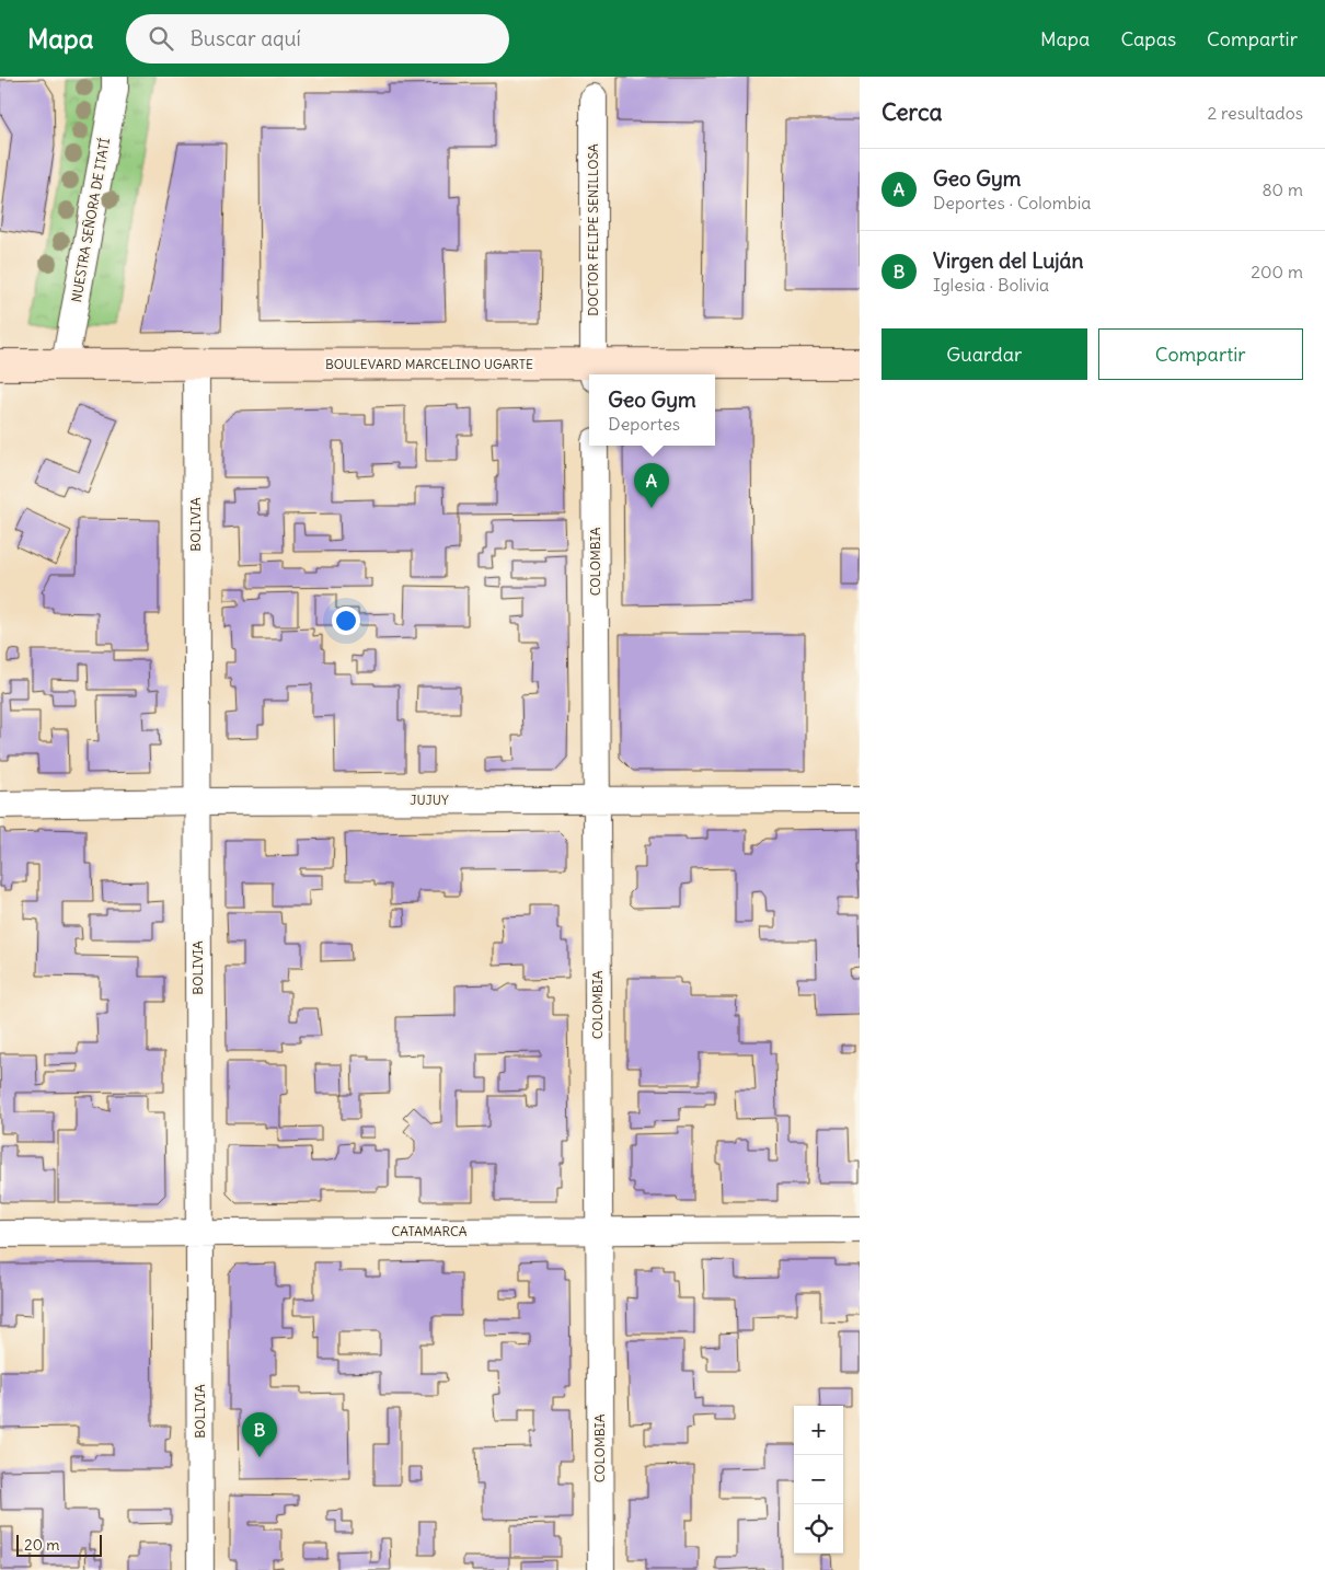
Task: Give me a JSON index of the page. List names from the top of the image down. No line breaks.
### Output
{"streets":{"main road":["BOULEVARD MARCELINO UGARTE"],"street":["NUESTRA SEÑORA DE ITATÍ","DOCTOR FELIPE SENILLOSA","BOLIVIA","COLOMBIA","JUJUY","CATAMARCA"]},"crossings":[["NUESTRA SEÑORA DE ITATÍ","BOULEVARD MARCELINO UGARTE"],["DOCTOR FELIPE SENILLOSA","BOULEVARD MARCELINO UGARTE"],["BOULEVARD MARCELINO UGARTE","BOLIVIA"],["BOLIVIA","JUJUY"],["BOLIVIA","CATAMARCA"],["COLOMBIA","JUJUY"],["COLOMBIA","CATAMARCA"]],"scale_bar":"20 m","page":{"header":"Mapa","search":"Buscar aquí","nav":["Mapa","Capas","Compartir"],"heading":["Cerca","2 resultados"],"list":[{"mark":"A","name":"Geo Gym","note":"Deportes · Colombia","value":"80 m"},{"mark":"B","name":"Virgen del Luján","note":"Iglesia · Bolivia","value":"200 m"}],"buttons":["Guardar","Compartir"],"popup":["Geo Gym","Deportes"],"pins":["A","B"],"map_buttons":["+","−"],"scale":"20 m"}}
